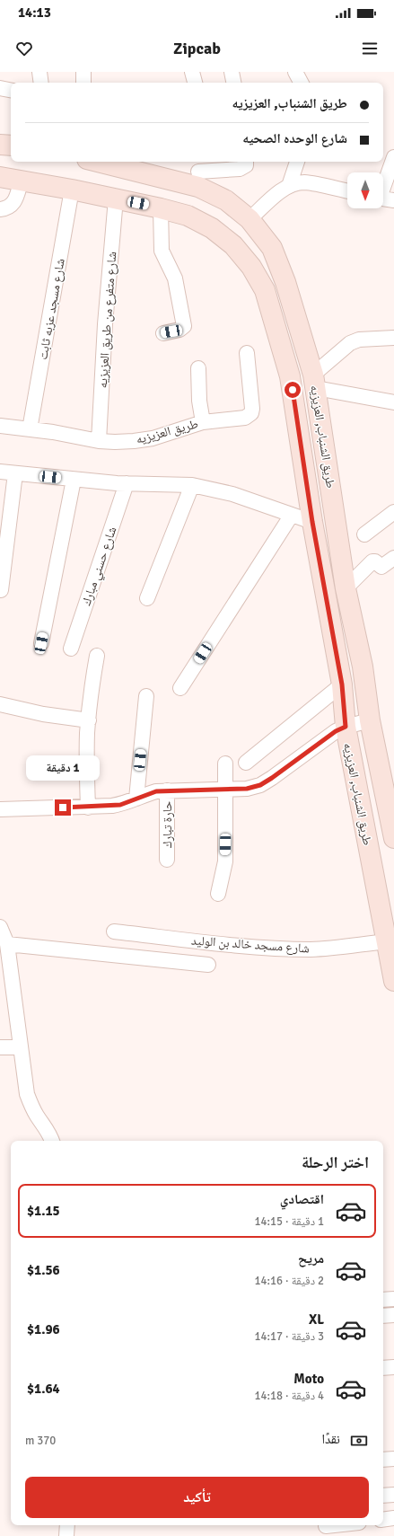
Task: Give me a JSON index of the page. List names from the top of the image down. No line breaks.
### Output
{"streets":{"street":["شارع مسجد عزبه ثابت","شارع متفرع من طريق العزيزيه","طريق العزيزيه","طريق الشنباب, العزيزيه","شارع حسني مبارك","حارة تبارك","شارع مسجد خالد بن الوليد"]},"crossings":[["شارع مسجد عزبه ثابت","طريق العزيزيه"],["شارع مسجد عزبه ثابت","طريق الشنباب, العزيزيه"],["شارع متفرع من طريق العزيزيه","طريق العزيزيه"],["شارع متفرع من طريق العزيزيه","طريق الشنباب, العزيزيه"],["طريق الشنباب, العزيزيه","شارع مسجد خالد بن الوليد"]],"north":"bottom","page":{"status":"14:13","header":"Zipcab","banner":["طريق الشنباب, العزيزيه","شارع الوحده الصحيه"],"bubble":"1 دقيقة","heading":"اختر الرحلة","list":[{"name":"اقتصادي","note":"1 دقيقة · 14:15","value":"$1.15"},{"name":"مريح","note":"2 دقيقة · 14:16","value":"$1.56"},{"name":"XL","note":"3 دقيقة · 14:17","value":"$1.96"},{"name":"Moto","note":"4 دقيقة · 14:18","value":"$1.64"}],"pay":["نقدًا","370 m"],"buttons":"تأكيد"}}
